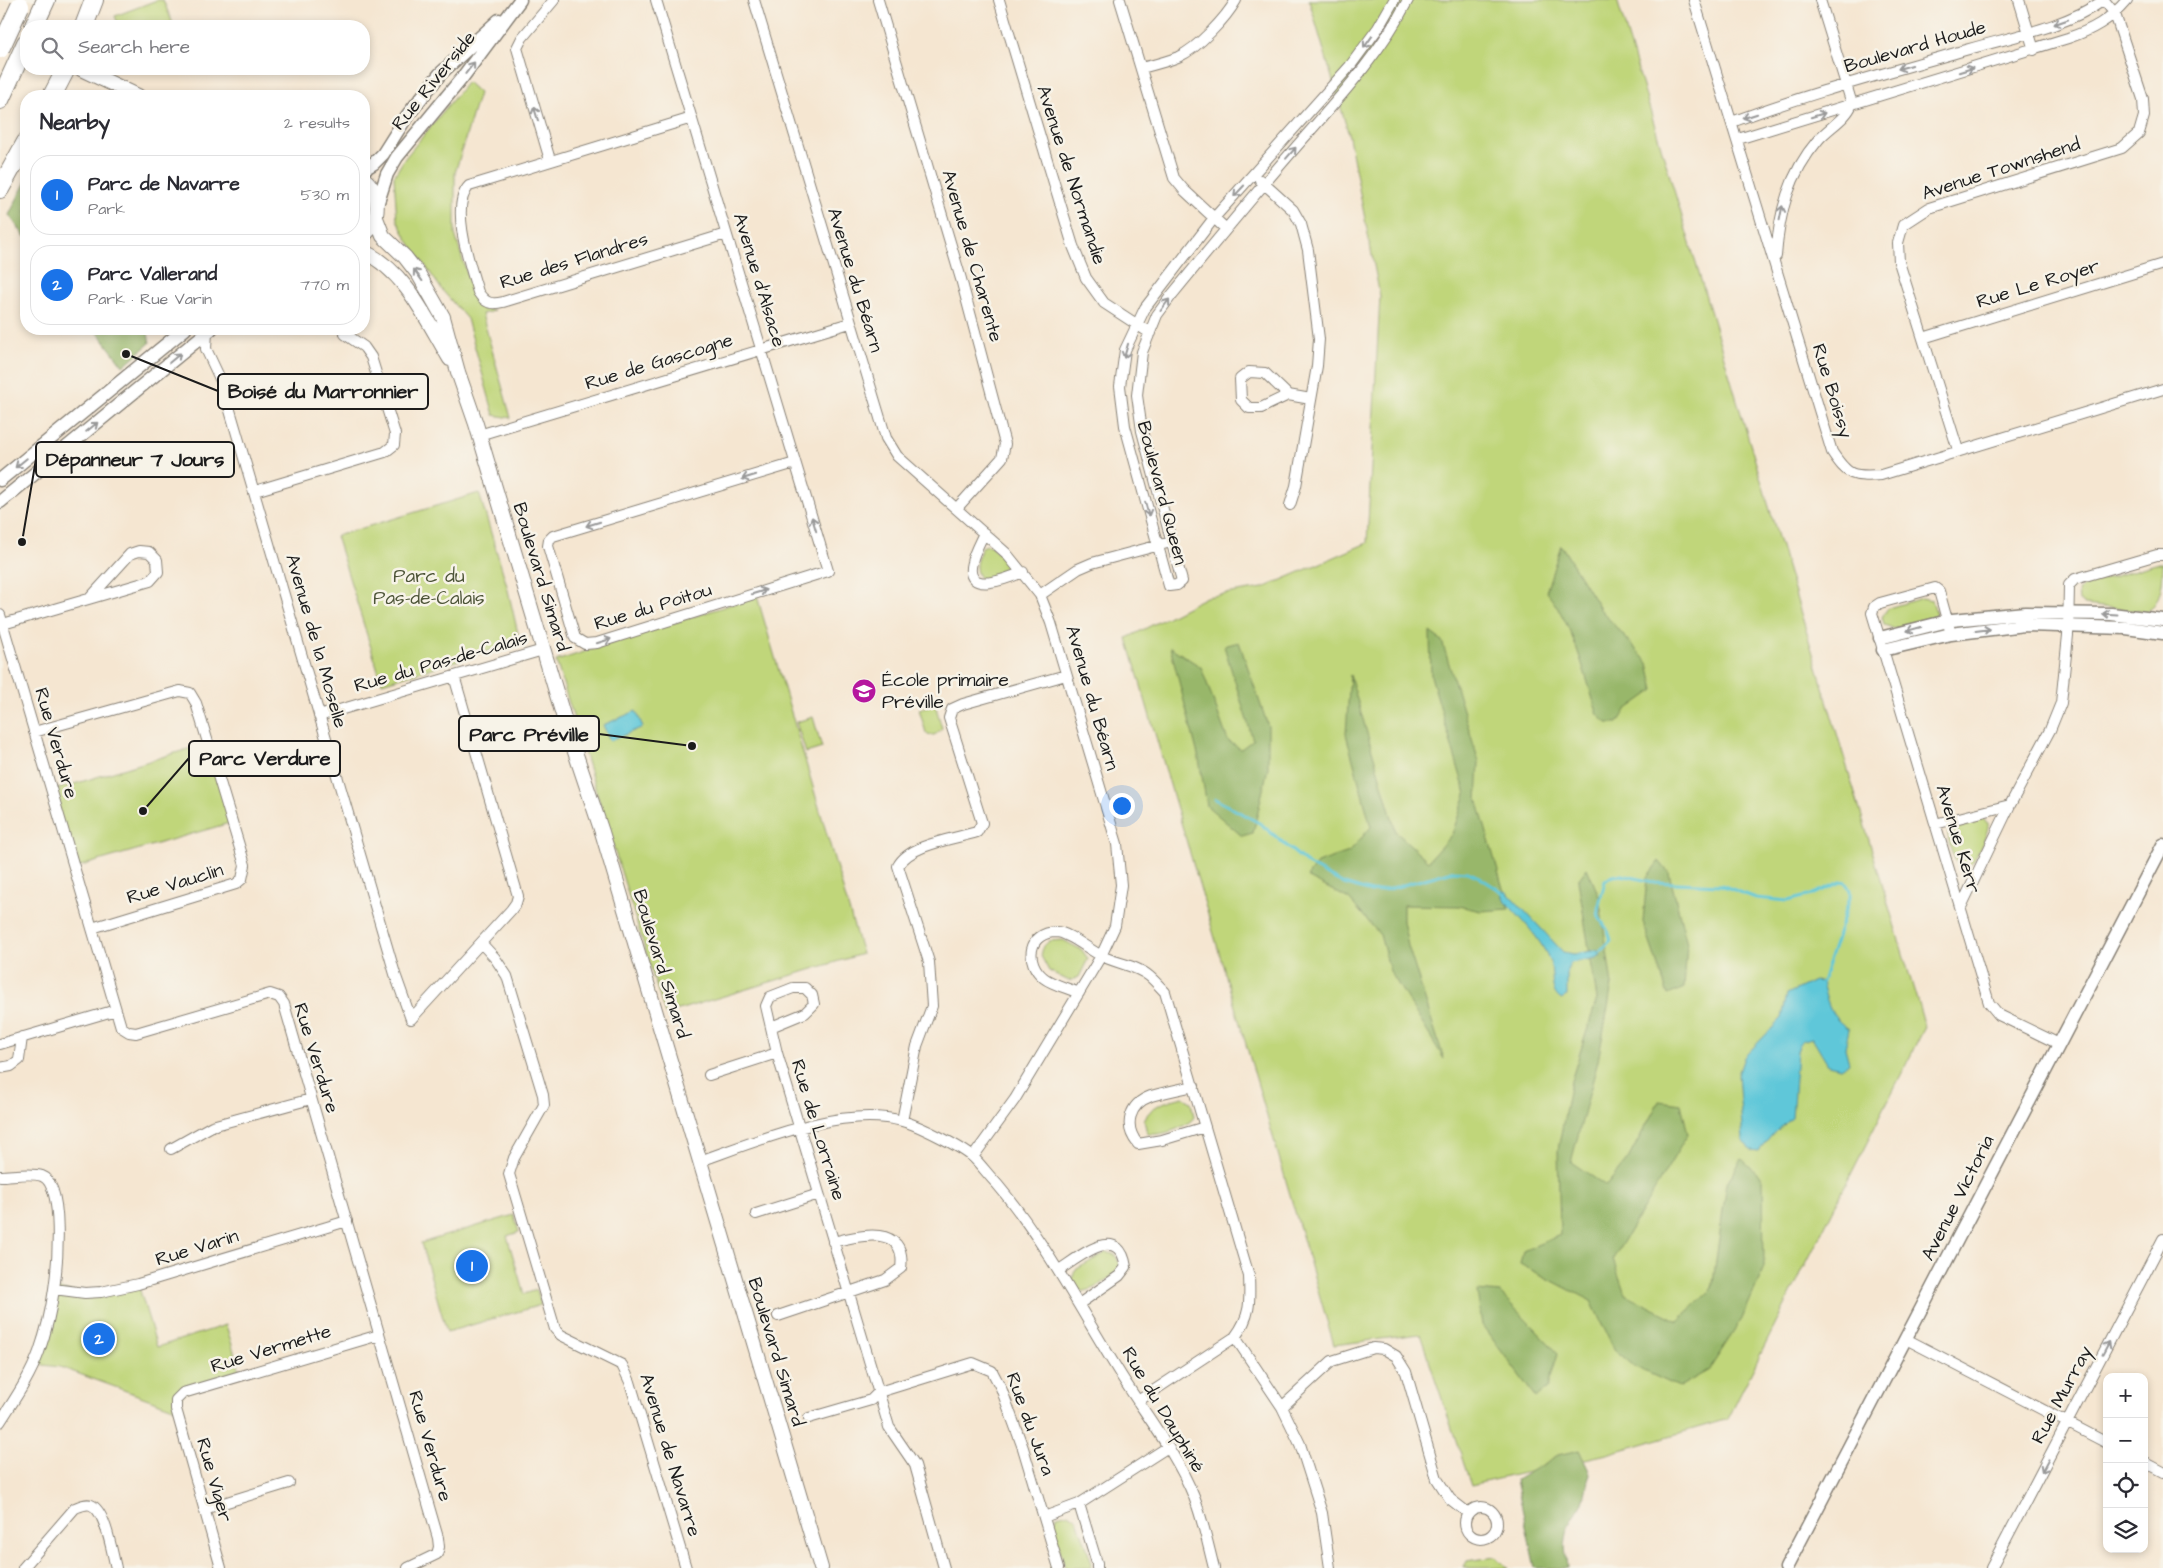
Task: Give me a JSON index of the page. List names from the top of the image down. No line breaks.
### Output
{"streets":{"main road":["Boulevard Simard"],"street":["Boulevard Houde","Rue Riverside","Avenue Townshend","Avenue de Normandie","Avenue de Charente","Rue des Flandres","Avenue d'Alsace","Avenue du Béarn","Rue Le Royer","Rue de Gascogne","Rue Boissy","Boulevard Queen","Rue du Poitou","Avenue de la Moselle","Rue du Pas-de-Calais","Rue Verdure","Avenue Kerr","Rue Vauclin","Rue de Lorraine","Avenue Victoria","Rue Varin","Rue Vermette","Rue Murray","Rue du Dauphiné","Rue du Jura","Avenue de Navarre","Rue Viger"]},"crossings":[["Boulevard Houde","Avenue Townshend"],["Boulevard Houde","Rue Boissy"],["Rue Riverside","Boulevard Simard"],["Avenue Townshend","Rue Le Royer"],["Avenue Townshend","Rue Boissy"],["Avenue de Normandie","Boulevard Queen"],["Avenue de Charente","Avenue du Béarn"],["Rue des Flandres","Avenue d'Alsace"],["Avenue d'Alsace","Rue de Gascogne"],["Avenue d'Alsace","Rue du Poitou"],["Avenue du Béarn","Rue de Gascogne"],["Avenue du Béarn","Rue du Dauphiné"],["Rue de Gascogne","Boulevard Simard"],["Boulevard Simard","Rue du Pas-de-Calais"],["Boulevard Simard","Rue du Dauphiné"],["Avenue de la Moselle","Rue du Pas-de-Calais"],["Avenue de la Moselle","Avenue de Navarre"],["Rue Verdure","Rue Vauclin"],["Rue Verdure","Rue Varin"],["Rue Verdure","Rue Vermette"],["Avenue Kerr","Avenue Victoria"],["Rue de Lorraine","Rue du Dauphiné"],["Rue de Lorraine","Rue du Jura"],["Rue Vermette","Rue Viger"]],"parks":["Parc du Pas-de-Calais"],"places":{"other":["Boisé du Marronnier","Dépanneur 7 Jours","Parc Préville","Parc Verdure"],"school or university":["École primaire Préville"]},"page":{"search":"Search here","heading":["Nearby","2 results"],"list":[{"mark":"1","name":"Parc de Navarre","note":"Park","value":"530 m"},{"mark":"2","name":"Parc Vallerand","note":"Park · Rue Varin","value":"770 m"}],"pins":["1","2"],"map_buttons":["+","−"]}}
